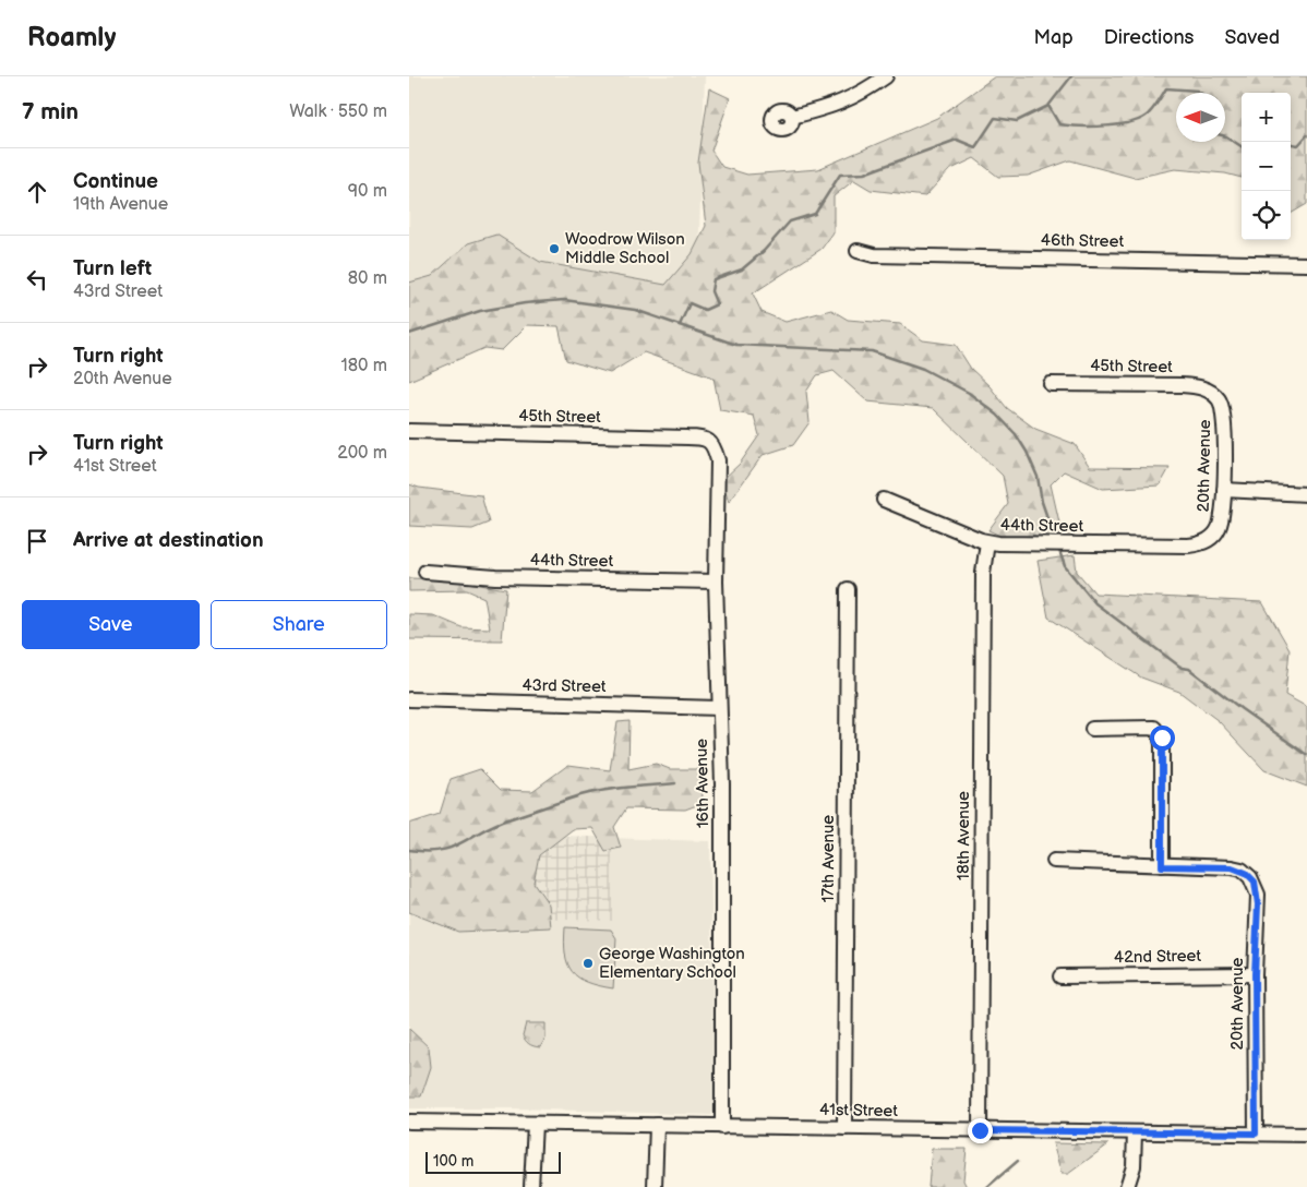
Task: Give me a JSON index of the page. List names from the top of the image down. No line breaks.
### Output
{"streets":{"street":["46th Street","45th Street","20th Avenue","44th Street","43rd Street","16th Avenue","18th Avenue","17th Avenue","42nd Street","41st Street"]},"crossings":[["45th Street","20th Avenue"],["45th Street","16th Avenue"],["20th Avenue","44th Street"],["20th Avenue","42nd Street"],["20th Avenue","41st Street"],["44th Street","16th Avenue"],["44th Street","18th Avenue"],["43rd Street","16th Avenue"],["16th Avenue","41st Street"],["18th Avenue","41st Street"],["17th Avenue","41st Street"]],"places":["Woodrow Wilson Middle School","George Washington Elementary School"],"scale_bar":"100 m","north":"left","page":{"header":"Roamly","nav":["Map","Directions","Saved"],"heading":["7 min","Walk · 550 m"],"map_buttons":["+","−"],"list":[["Continue","19th Avenue","90 m"],["Turn left","43rd Street","80 m"],["Turn right","20th Avenue","180 m"],["Turn right","41st Street","200 m"],"Arrive at destination"],"buttons":["Save","Share"],"scale":"100 m"}}
